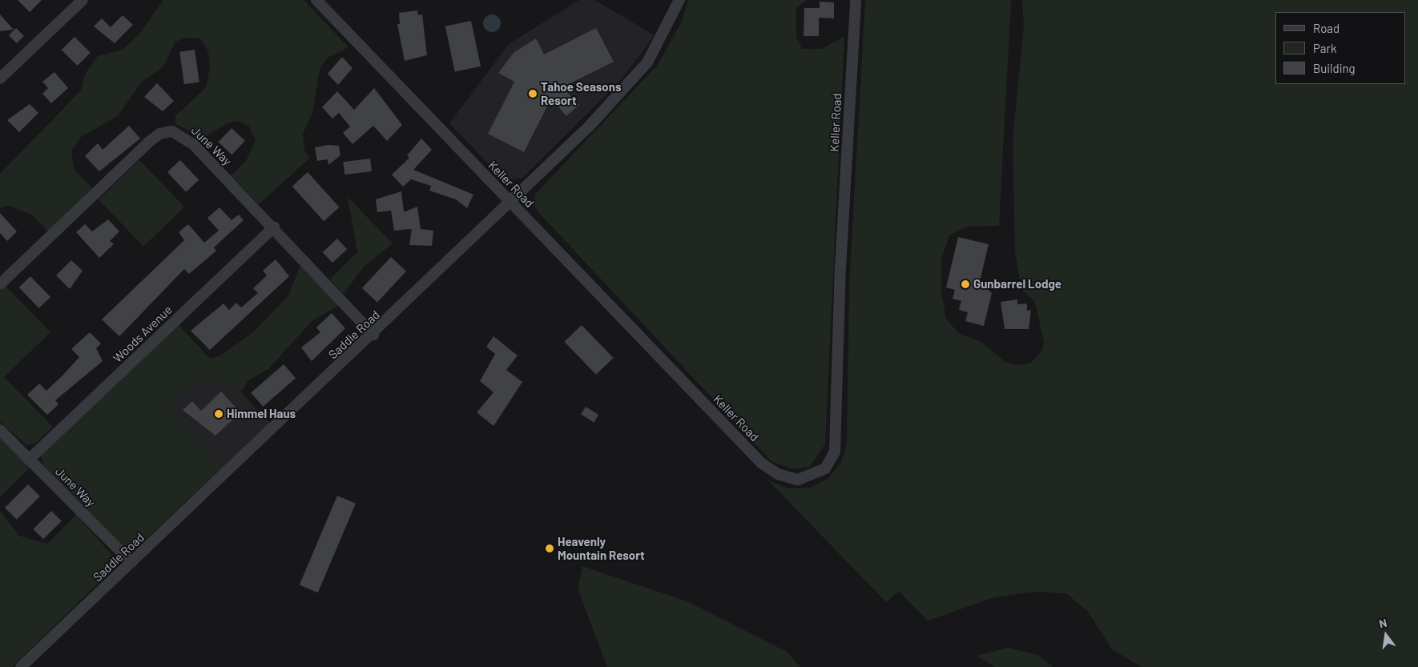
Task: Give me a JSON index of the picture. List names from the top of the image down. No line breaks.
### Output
{"streets":{"street":["Keller Road","June Way","Woods Avenue","Saddle Road"]},"crossings":[["Keller Road","Saddle Road"],["June Way","Woods Avenue"],["June Way","Saddle Road"]],"places":["Tahoe Seasons Resort","Gunbarrel Lodge","Himmel Haus","Heavenly Mountain Resort"],"legend":["Road","Park","Building"],"north":"top"}
